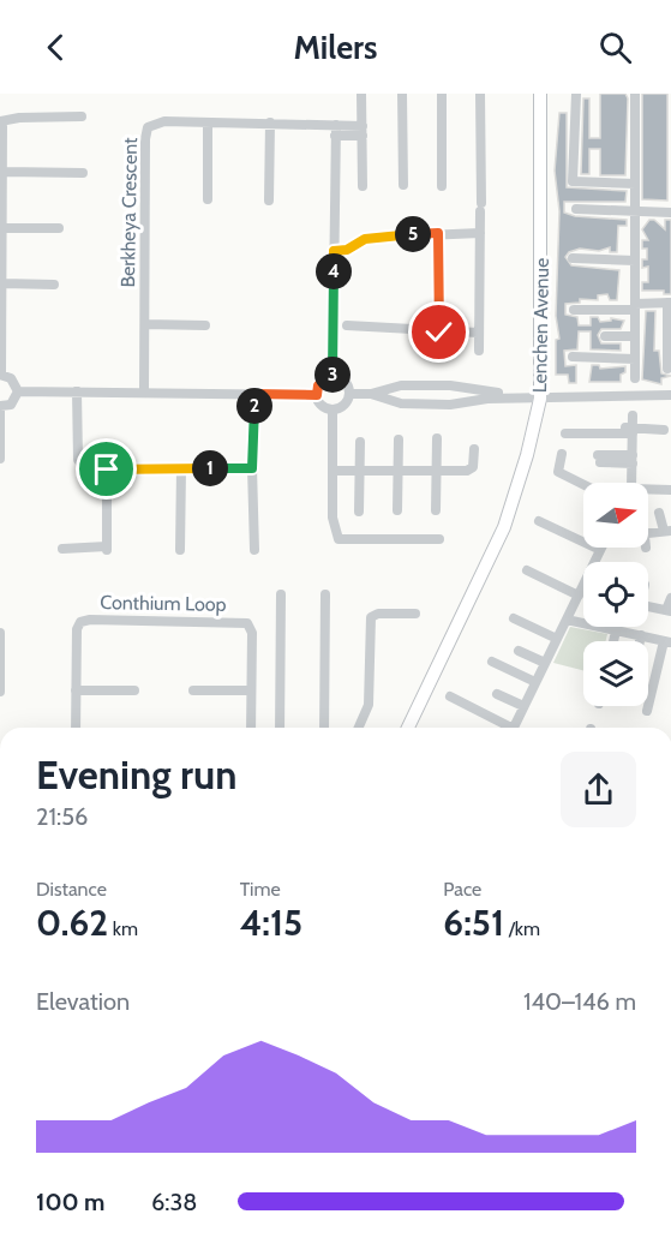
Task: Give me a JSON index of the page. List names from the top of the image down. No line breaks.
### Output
{"streets":{"main road":["Lenchen Avenue"],"street":["Berkheya Crescent","Conthium Loop"]},"north":"right","page":{"header":"Milers","pins":["5","4","3","2","1"],"heading":["Evening run","21:56"],"stats":[["Distance","0.62 km"],["Time","4:15"],["Pace","6:51 /km"]],"chart":["Elevation","140–146 m"],"list":[{"name":"100 m","note":"6:38"}]}}
